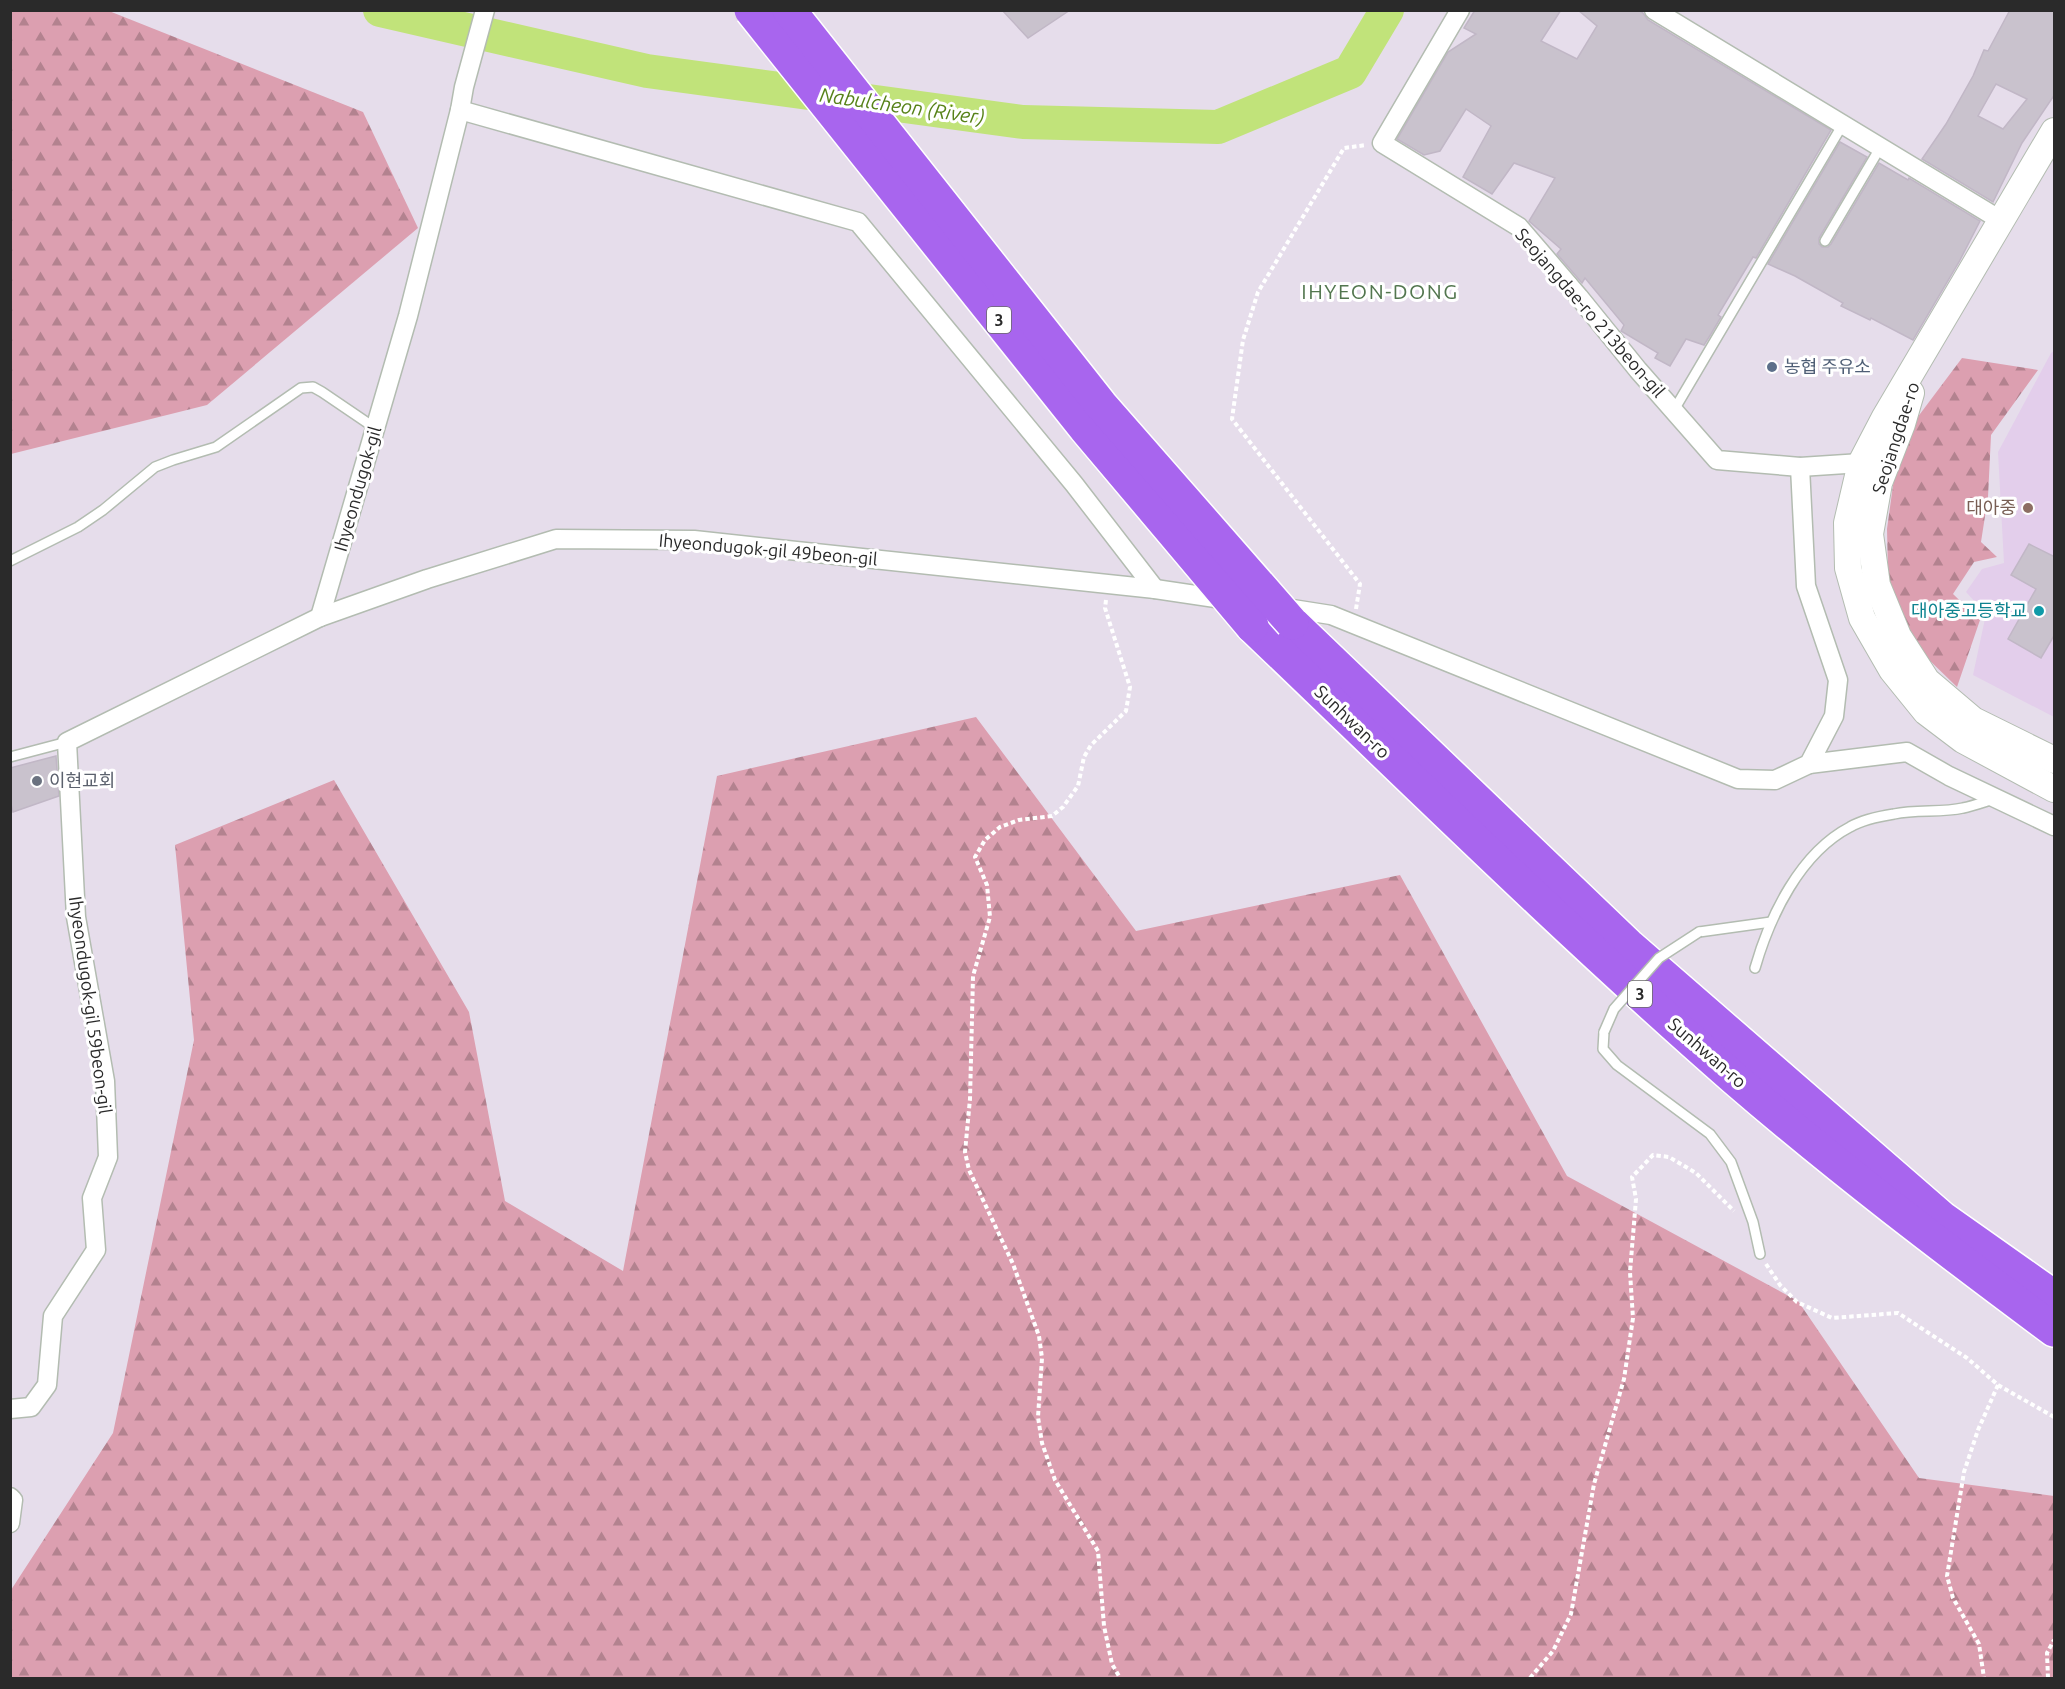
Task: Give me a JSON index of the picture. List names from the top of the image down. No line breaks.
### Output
{"streets":{"highway":["3","Sunhwan-ro"],"street":["Seojangdae-ro 213beon-gil","Seojangdae-ro","Ihyeondugok-gil","Ihyeondugok-gil 49beon-gil","Ihyeondugok-gil 59beon-gil"]},"crossings":[["Seojangdae-ro 213beon-gil","Seojangdae-ro"],["Ihyeondugok-gil","Ihyeondugok-gil 49beon-gil"]],"districts":["IHYEON-DONG"],"water":["Nabulcheon (River)"],"places":["농협 주유소","대아중","대아중고등학교","이현교회"]}
